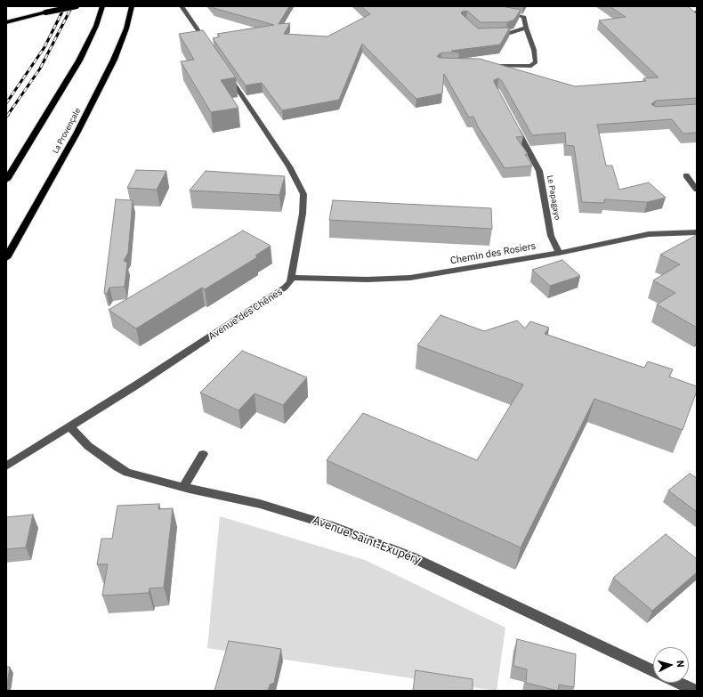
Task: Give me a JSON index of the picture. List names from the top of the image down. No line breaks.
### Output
{"streets":{"highway":["La Provençale"],"street":["Le Papagayo","Chemin des Rosiers","Avenue des Chênes","Avenue Saint-Exupéry"]},"crossings":[["Le Papagayo","Chemin des Rosiers"],["Chemin des Rosiers","Avenue des Chênes"],["Avenue des Chênes","Avenue Saint-Exupéry"]],"north":"right"}
